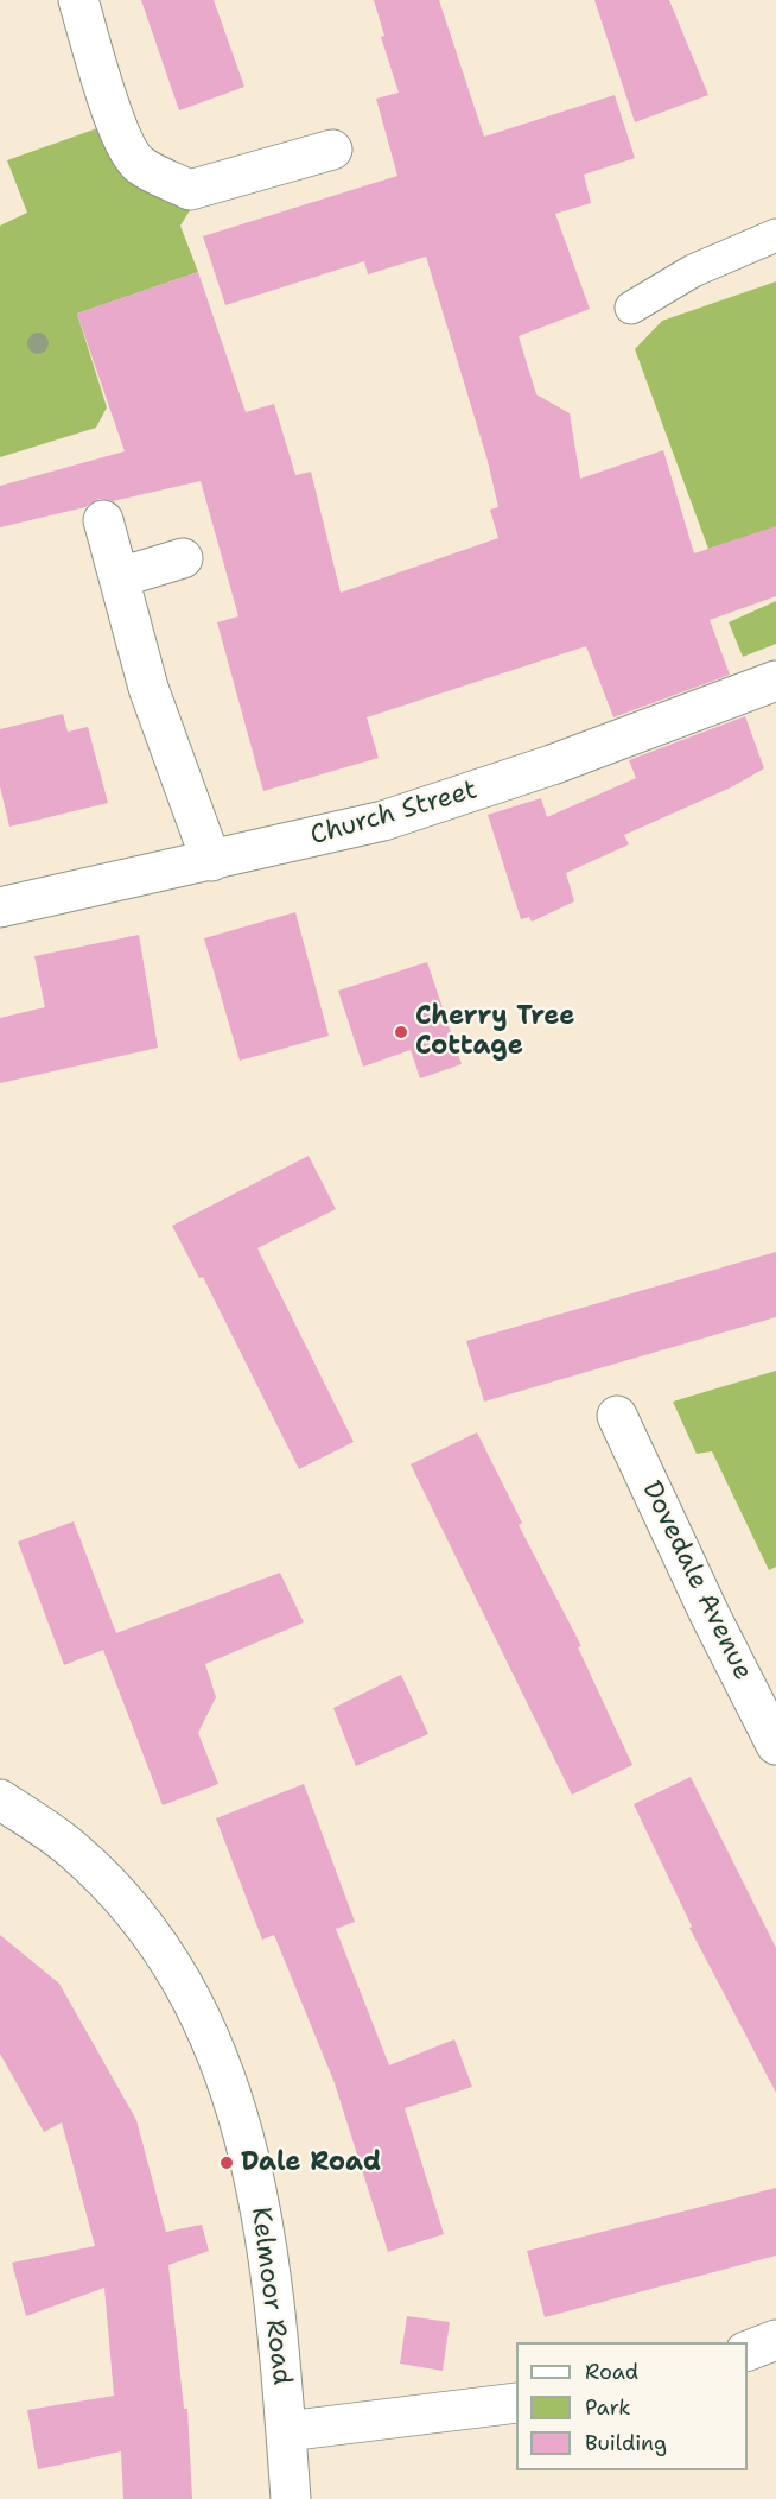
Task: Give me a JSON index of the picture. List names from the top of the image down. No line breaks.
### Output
{"streets":{"street":["Church Street","Dovedale Avenue","Kelmoor Road"]},"places":["Cherry Tree Cottage","Dale Road"],"legend":["Road","Park","Building"]}
